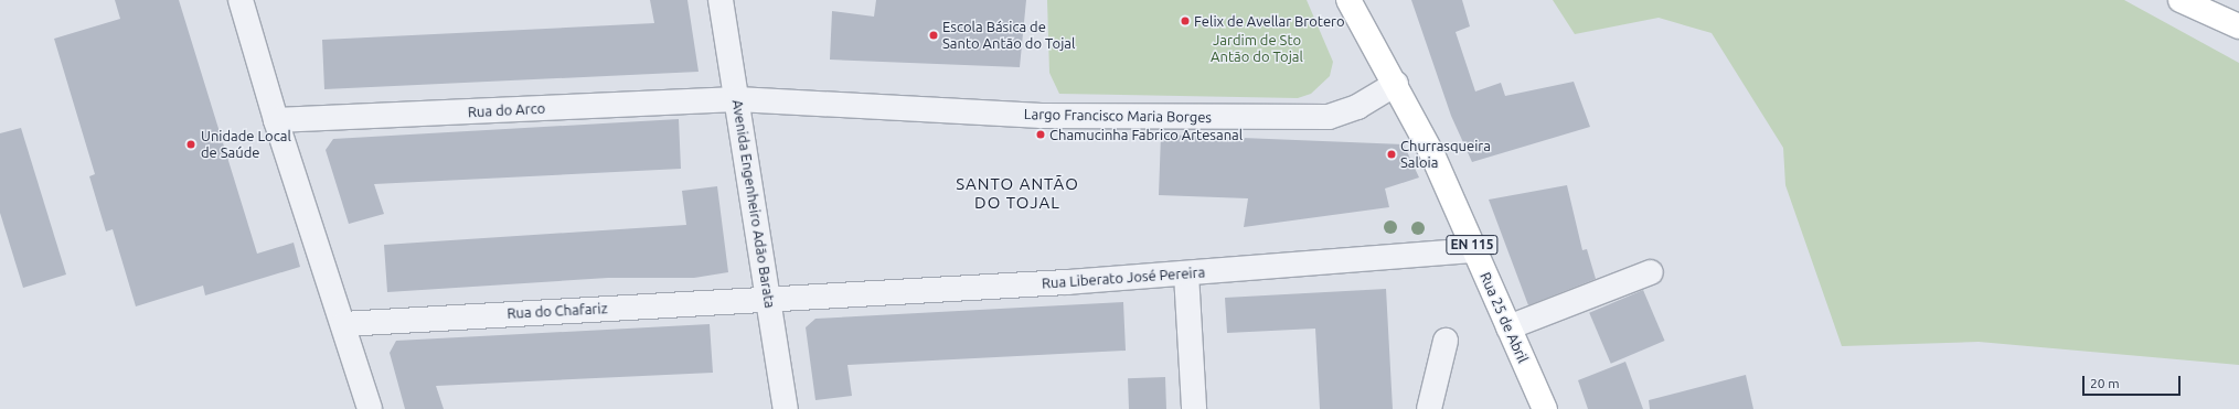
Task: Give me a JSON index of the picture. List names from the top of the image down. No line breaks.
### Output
{"streets":{"main road":["EN 115","Rua 25 de Abril"],"street":["Rua do Arco","Largo Francisco Maria Borges","Avenida Engenheiro Adão Barata","Rua Liberato José Pereira","Rua do Chafariz"]},"crossings":[["Rua do Arco","Largo Francisco Maria Borges"],["Rua do Arco","Avenida Engenheiro Adão Barata"],["Largo Francisco Maria Borges","Avenida Engenheiro Adão Barata"],["Largo Francisco Maria Borges","EN 115"],["Largo Francisco Maria Borges","Rua 25 de Abril"],["Avenida Engenheiro Adão Barata","Rua Liberato José Pereira"],["Avenida Engenheiro Adão Barata","Rua do Chafariz"],["EN 115","Rua 25 de Abril"],["Rua Liberato José Pereira","Rua do Chafariz"],["Rua Liberato José Pereira","Rua 25 de Abril"]],"districts":["SANTO ANTÃO DO TOJAL"],"parks":["Jardim de Sto Antão do Tojal"],"places":["Felix de Avellar Brotero","Escola Básica de Santo Antão do Tojal","Chamucinha Fabrico Artesanal","Unidade Local de Saúde","Churrasqueira Saloia"],"scale_bar":"20 m"}
